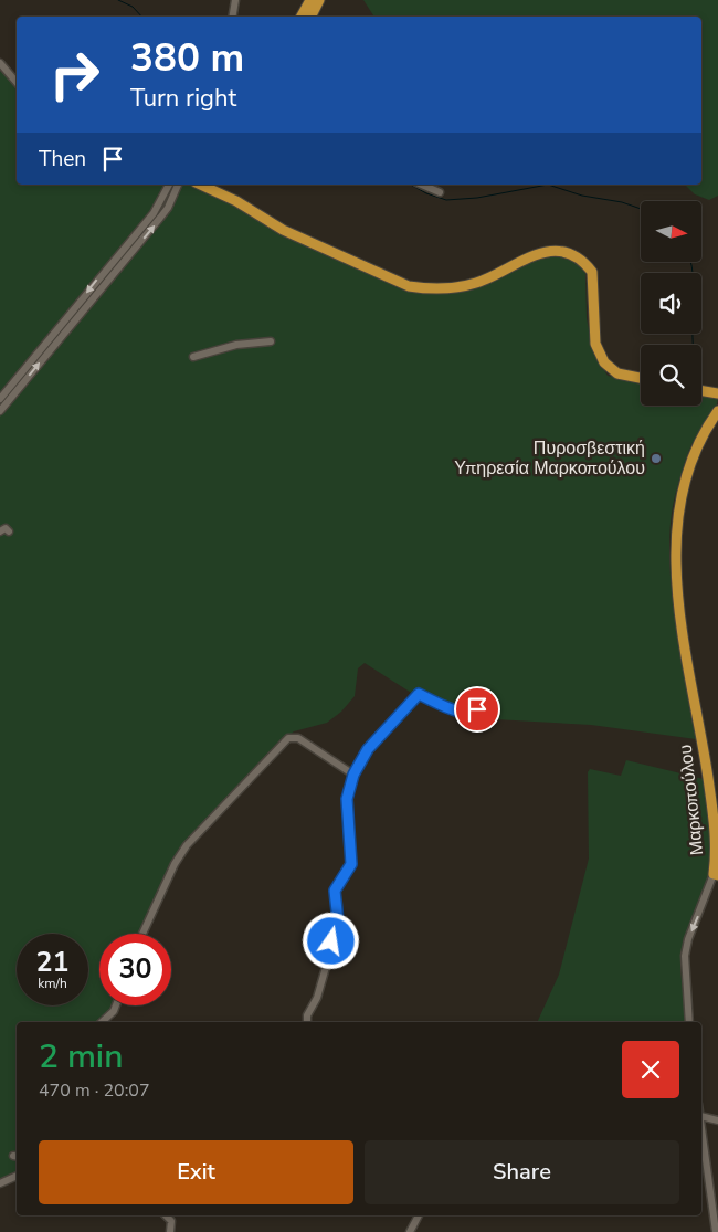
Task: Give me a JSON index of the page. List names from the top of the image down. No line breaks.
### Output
{"streets":{"main road":["Μαρκοπούλου"]},"places":["Πυροσβεστική Υπηρεσία Μαρκοπούλου"],"north":"right","page":{"turn":["380 m","Turn right"],"then":"Then","speed":"21 km/h","limit":"30","heading":["2 min","470 m · 20:07"],"buttons":["Exit","Share"]}}
